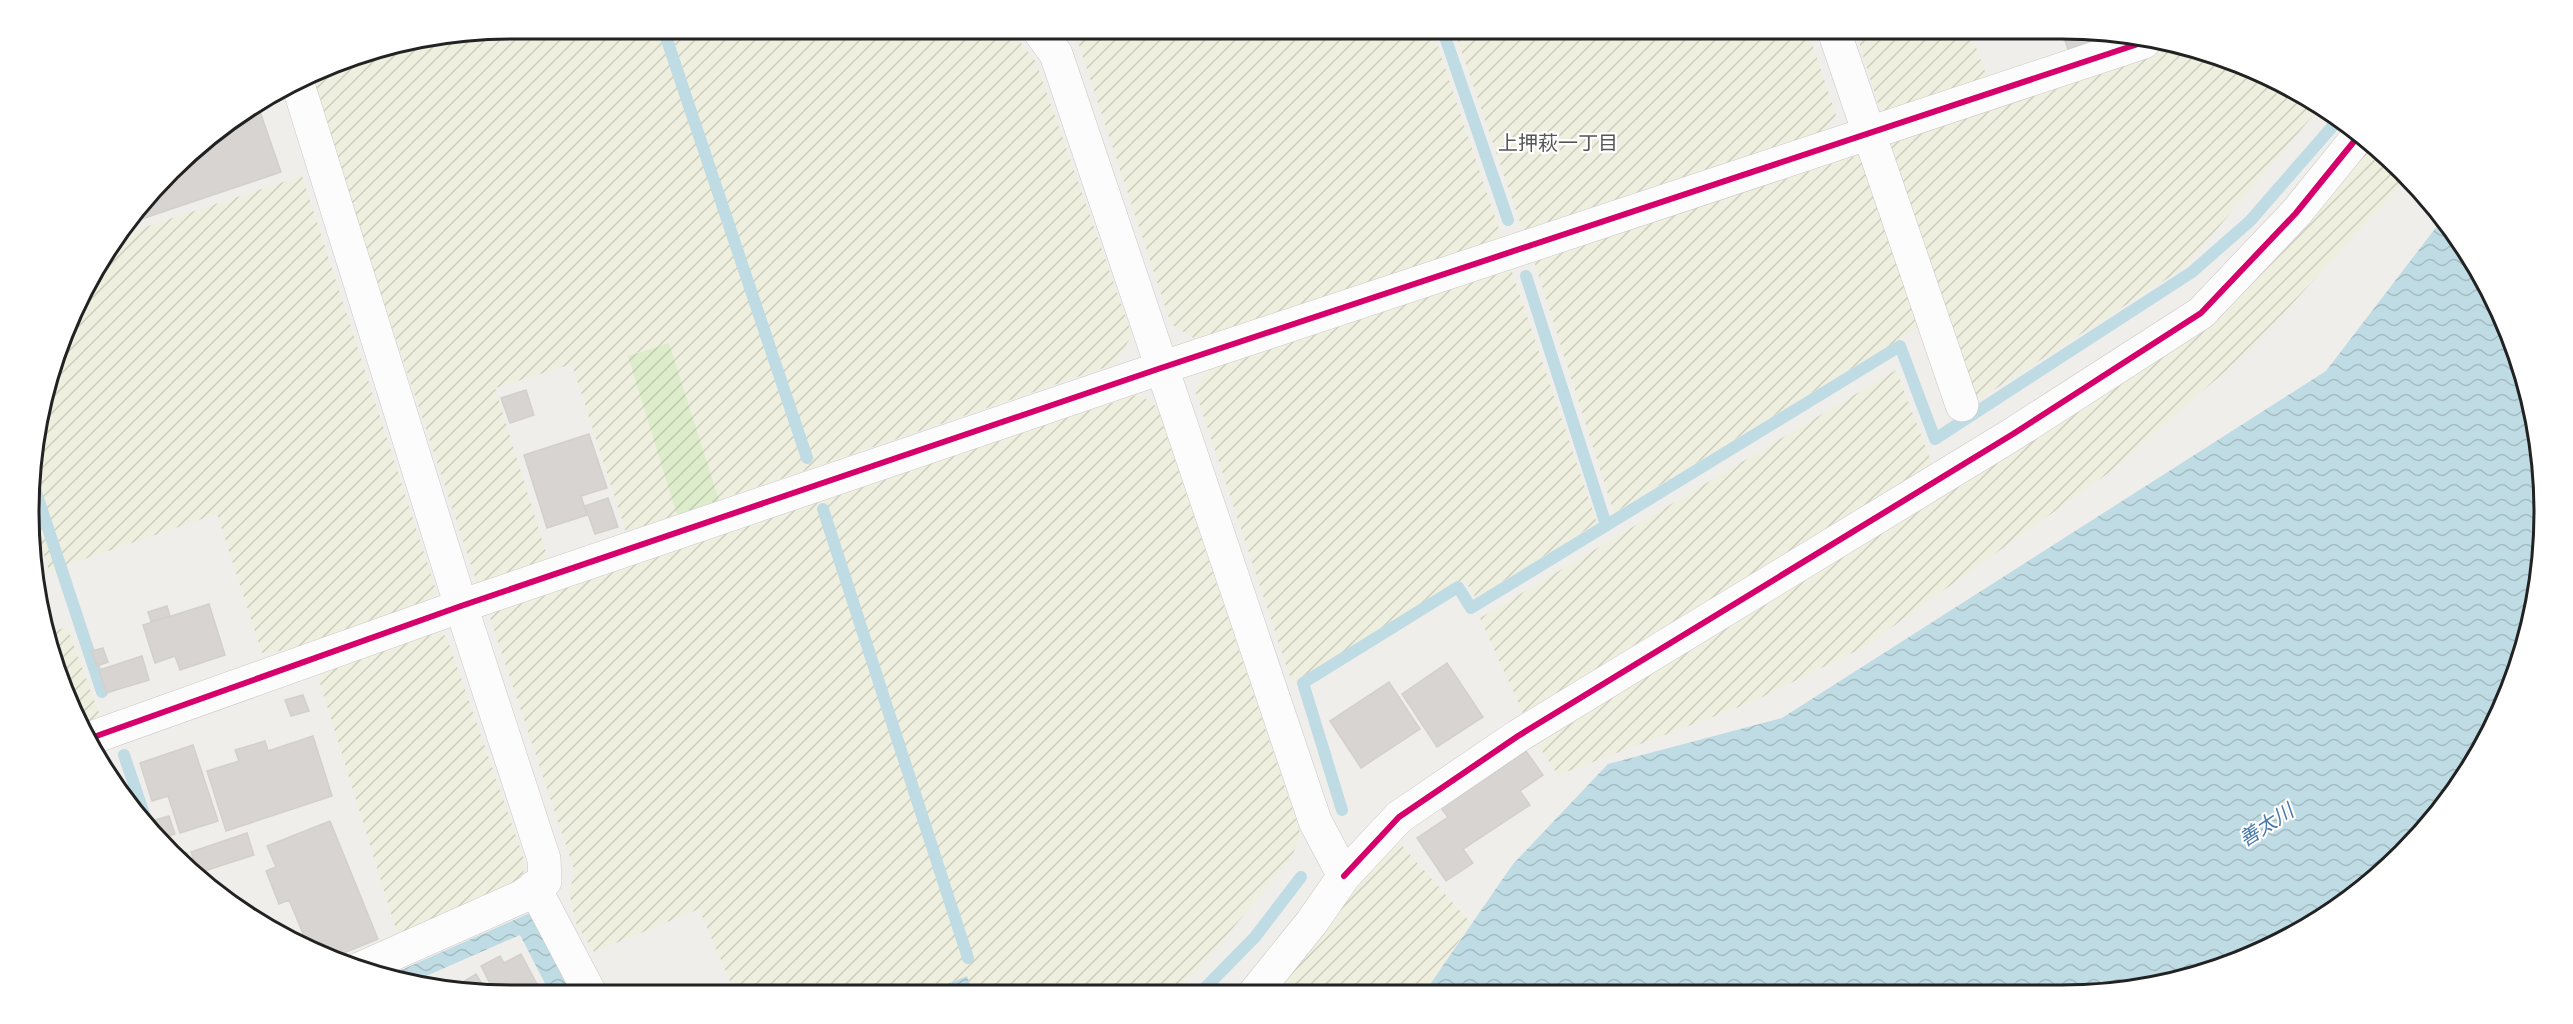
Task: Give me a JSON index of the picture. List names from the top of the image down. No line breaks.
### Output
{"districts":["上押萩一丁目"],"water":["善太川"]}
